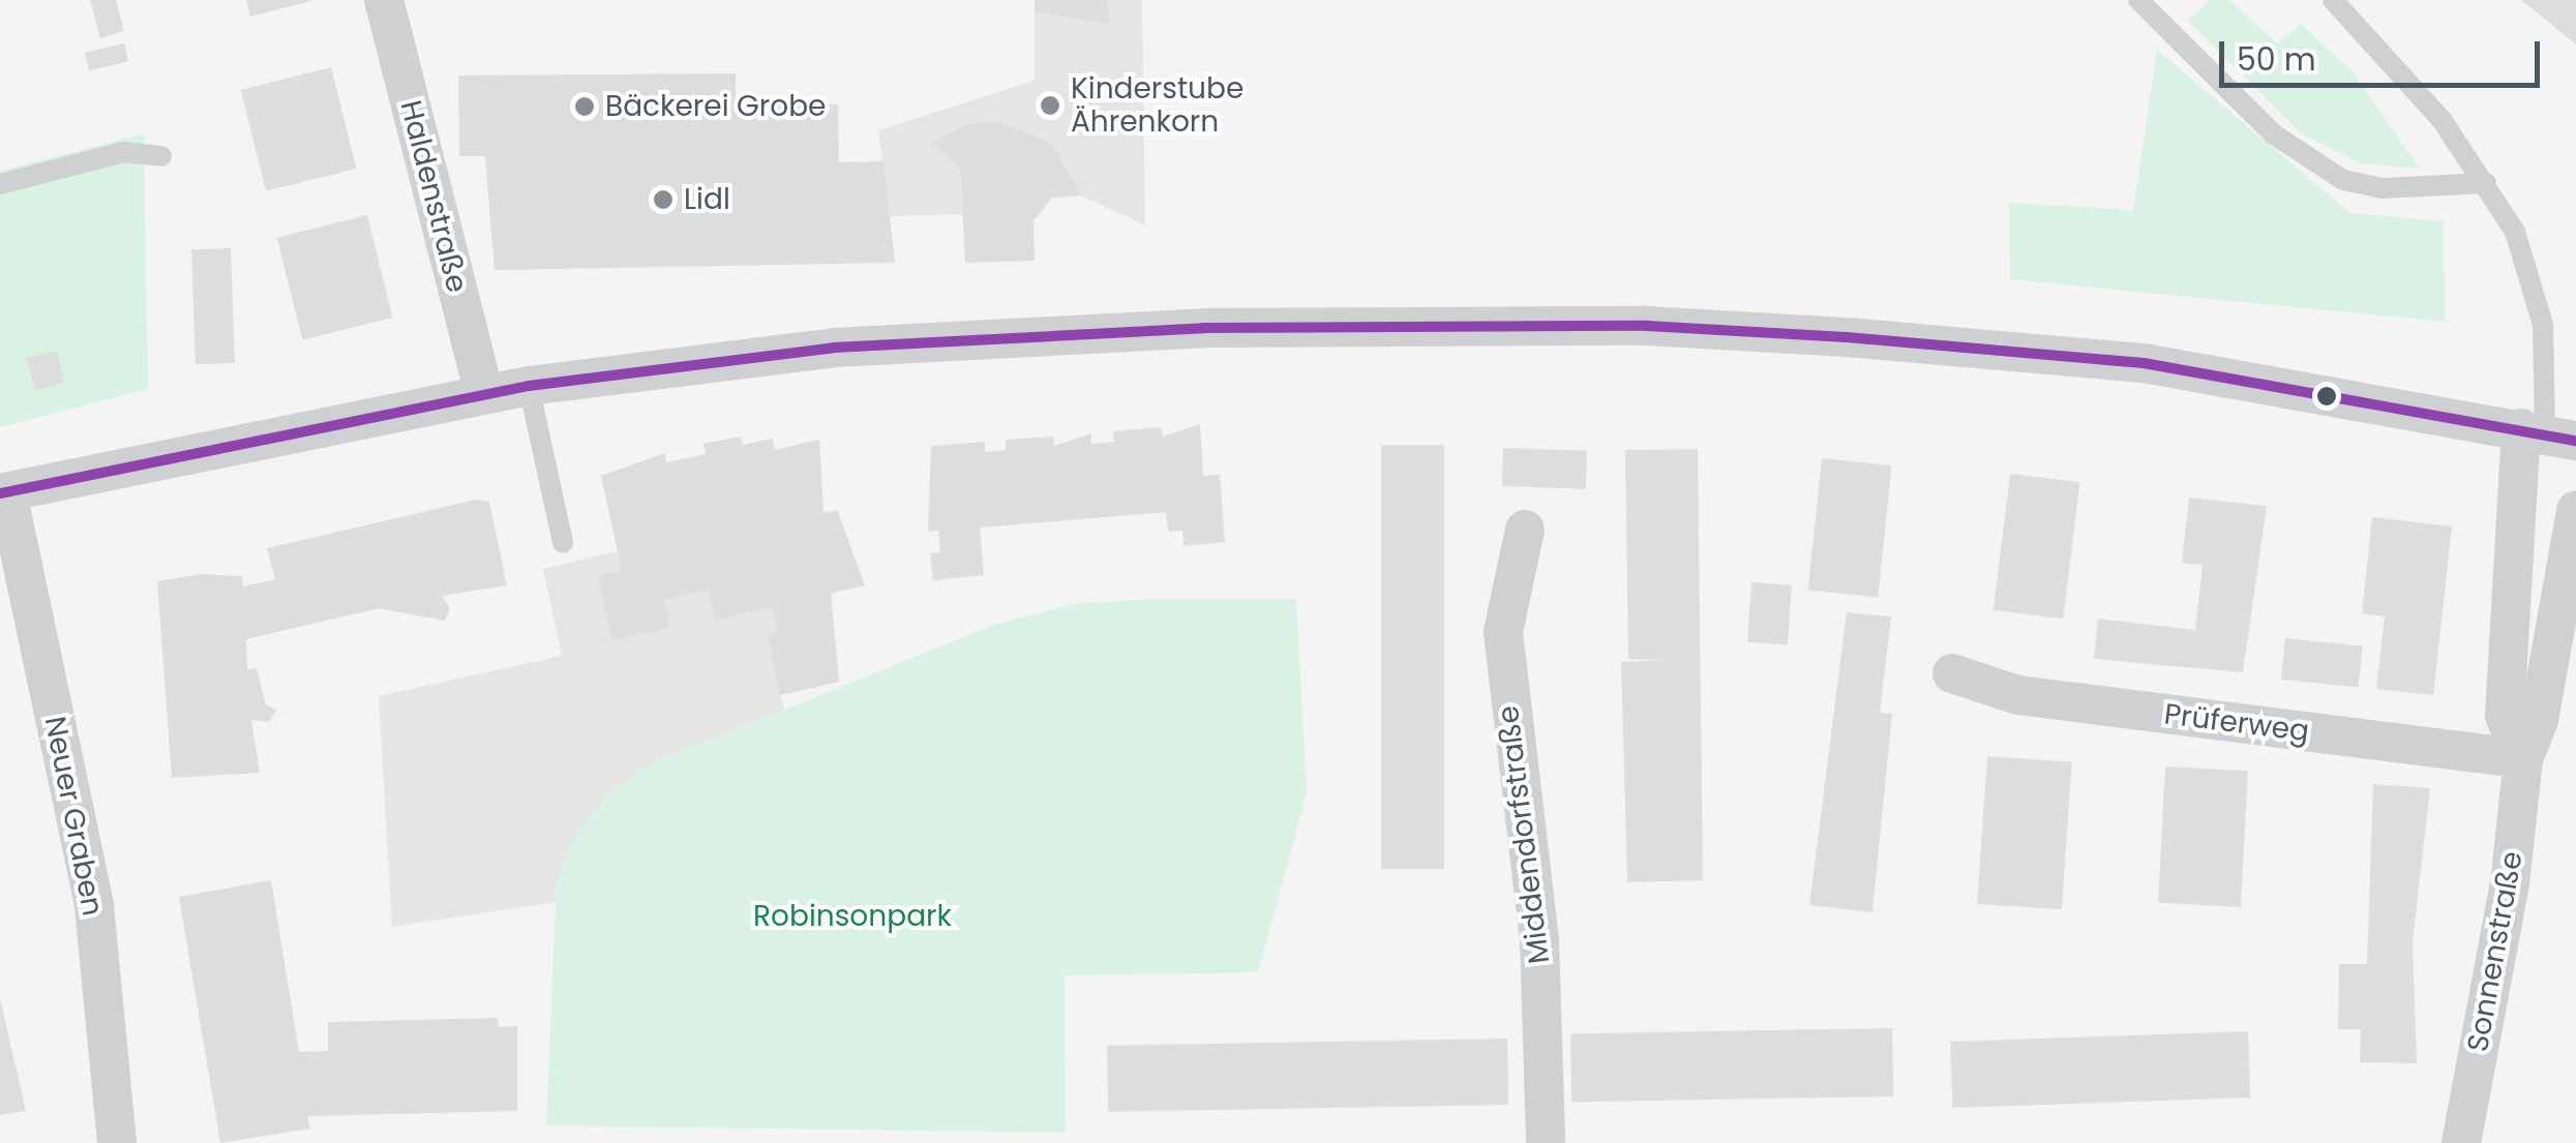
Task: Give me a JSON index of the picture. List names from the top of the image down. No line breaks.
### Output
{"streets":{"street":["Haldenstraße","Prüferweg","Neuer Graben","Middendorfstraße","Sonnenstraße"]},"crossings":[["Prüferweg","Sonnenstraße"]],"parks":["Robinsonpark"],"places":["Kinderstube Ährenkorn","Bäckerei Grobe","Lidl"],"scale_bar":"50 m"}
